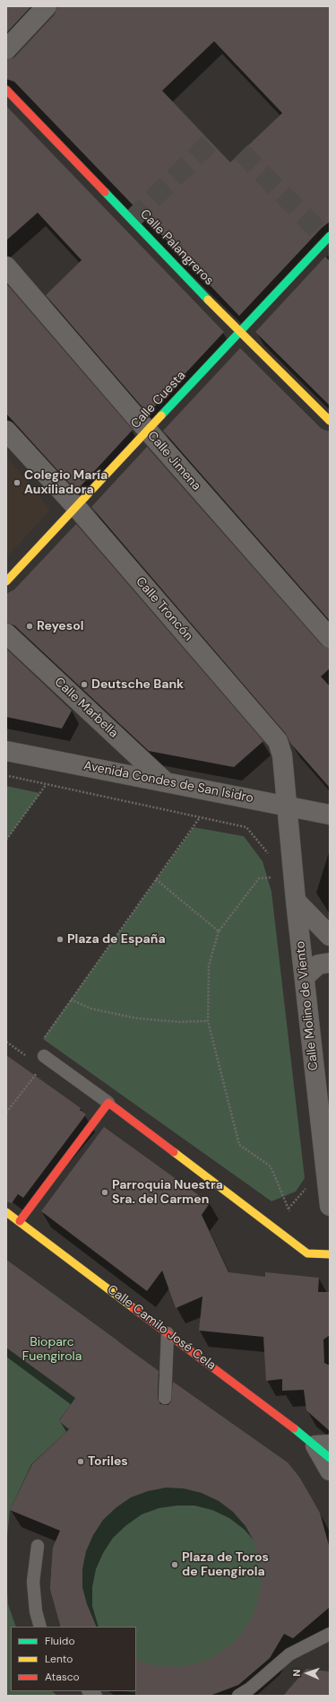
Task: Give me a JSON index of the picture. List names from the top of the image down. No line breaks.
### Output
{"streets":{"street":["Calle Palangreros","Calle Cuesta","Calle Jimena","Calle Troncón","Calle Marbella","Avenida Condes de San Isidro","Calle Molino de Viento","Calle Camilo José Cela"]},"crossings":[["Calle Palangreros","Calle Cuesta"],["Calle Cuesta","Calle Jimena"],["Calle Cuesta","Calle Troncón"],["Calle Troncón","Avenida Condes de San Isidro"],["Calle Troncón","Calle Molino de Viento"],["Calle Marbella","Avenida Condes de San Isidro"],["Avenida Condes de San Isidro","Calle Molino de Viento"]],"parks":["Bioparc Fuengirola"],"places":["Colegio María Auxiliadora","Reyesol","Deutsche Bank","Plaza de España","Parroquia Nuestra Sra. del Carmen","Toriles","Plaza de Toros de Fuengirola"],"legend":["Fluido","Lento","Atasco"],"north":"left"}
